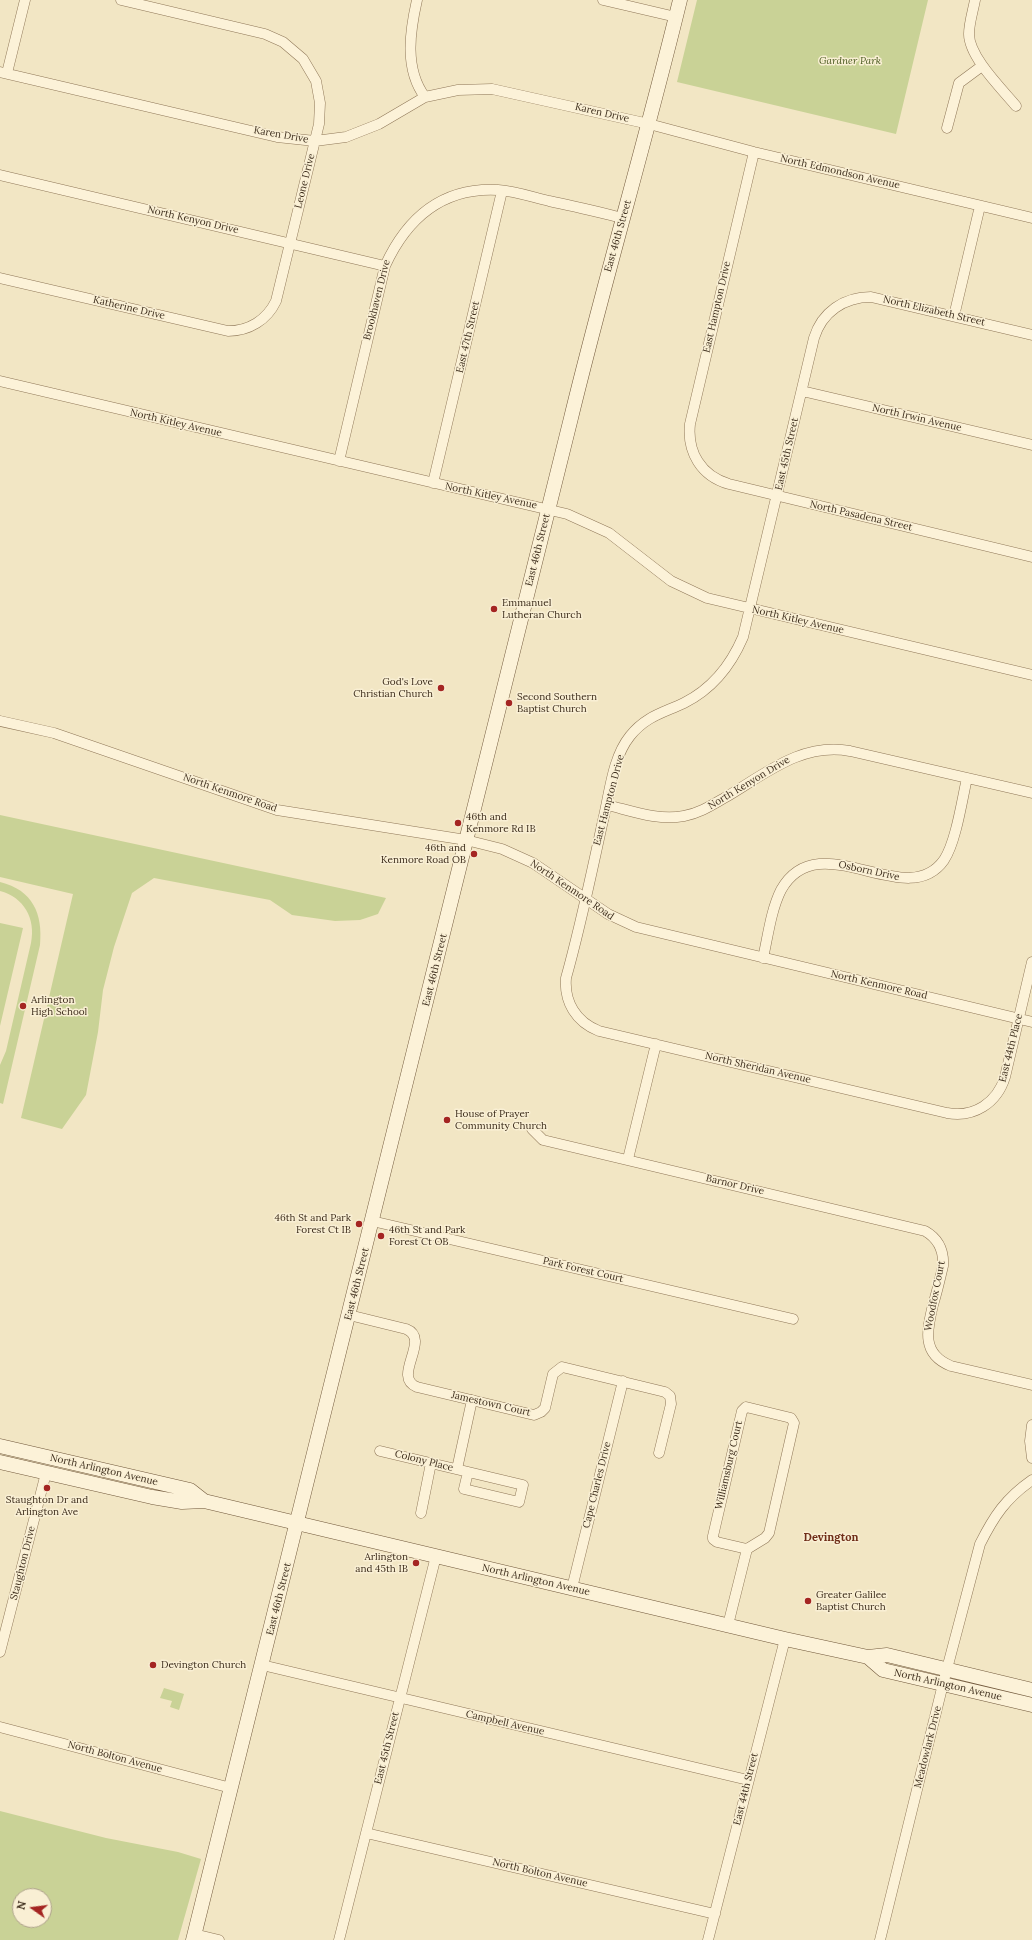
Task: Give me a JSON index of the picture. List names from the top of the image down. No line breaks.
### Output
{"streets":{"main road":["East 46th Street","North Arlington Avenue"],"street":["Karen Drive","North Edmondson Avenue","Leone Drive","North Kenyon Drive","Brookhaven Drive","East Hampton Drive","Katherine Drive","North Elizabeth Street","East 47th Street","North Irwin Avenue","North Kitley Avenue","East 45th Street","North Pasadena Street","North Kenmore Road","Osborn Drive","East 44th Place","North Sheridan Avenue","Barnor Drive","Park Forest Court","Woodfox Court","Jamestown Court","Colony Place","Williamsburg Court","Cape Charles Drive","Staughton Drive","Campbell Avenue","Meadowlark Drive","North Bolton Avenue","East 44th Street"]},"crossings":[["Karen Drive","North Edmondson Avenue"],["Karen Drive","Leone Drive"],["Karen Drive","East 46th Street"],["North Edmondson Avenue","East 46th Street"],["North Edmondson Avenue","East Hampton Drive"],["Leone Drive","North Kenyon Drive"],["Leone Drive","Katherine Drive"],["North Kenyon Drive","Brookhaven Drive"],["North Kenyon Drive","East Hampton Drive"],["North Kenyon Drive","Osborn Drive"],["East 46th Street","Brookhaven Drive"],["East 46th Street","North Kitley Avenue"],["East 46th Street","North Kenmore Road"],["East 46th Street","Park Forest Court"],["East 46th Street","Jamestown Court"],["East 46th Street","North Arlington Avenue"],["East 46th Street","Campbell Avenue"],["East 46th Street","North Bolton Avenue"],["Brookhaven Drive","East 47th Street"],["Brookhaven Drive","North Kitley Avenue"],["East Hampton Drive","North Kitley Avenue"],["East Hampton Drive","East 45th Street"],["East Hampton Drive","North Pasadena Street"],["East Hampton Drive","North Kenmore Road"],["East Hampton Drive","North Sheridan Avenue"],["North Elizabeth Street","East 45th Street"],["East 47th Street","North Kitley Avenue"],["North Irwin Avenue","East 45th Street"],["North Kitley Avenue","East 45th Street"],["East 45th Street","North Pasadena Street"],["East 45th Street","North Arlington Avenue"],["East 45th Street","Campbell Avenue"],["East 45th Street","North Bolton Avenue"],["North Kenmore Road","Osborn Drive"],["North Kenmore Road","East 44th Place"],["East 44th Place","North Sheridan Avenue"],["Barnor Drive","Woodfox Court"],["Jamestown Court","Cape Charles Drive"],["North Arlington Avenue","Cape Charles Drive"],["North Arlington Avenue","Staughton Drive"],["North Arlington Avenue","Meadowlark Drive"],["North Arlington Avenue","East 44th Street"],["Campbell Avenue","East 44th Street"],["North Bolton Avenue","East 44th Street"]],"districts":["Devington"],"parks":["Gardner Park"],"places":["Emmanuel Lutheran Church","God's Love Christian Church","Second Southern Baptist Church","46th and Kenmore Rd IB","46th and Kenmore Road OB","Arlington High School","House of Prayer Community Church","46th St and Park Forest Ct IB","46th St and Park Forest Ct OB","Staughton Dr and Arlington Ave","Arlington and 45th IB","Greater Galilee Baptist Church","Devington Church"],"north":"left"}
